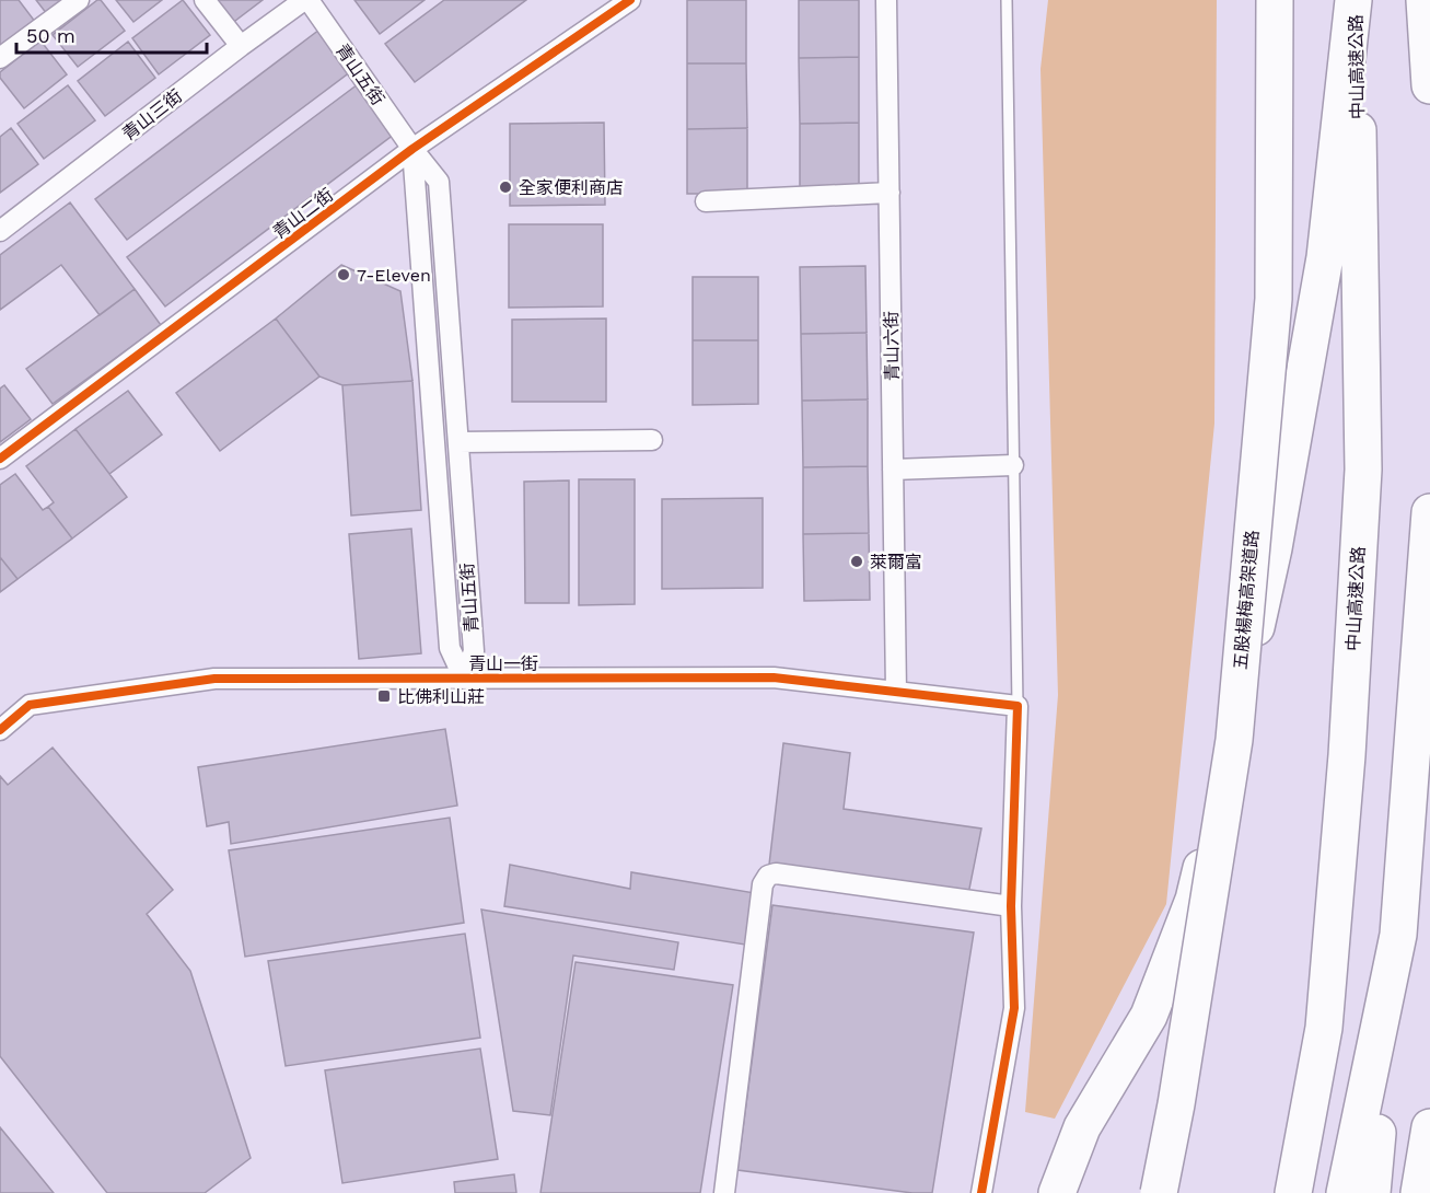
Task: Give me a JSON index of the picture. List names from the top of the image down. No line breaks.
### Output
{"streets":{"highway":["中山高速公路","五股楊梅高架道路"],"street":["青山五街","青山三街","青山二街","青山六街","青山一街"]},"crossings":[["青山五街","青山三街"],["青山五街","青山二街"],["青山五街","青山一街"],["青山六街","青山一街"]],"places":{"other":["全家便利商店","7-Eleven","萊爾富"],"transit":["比佛利山莊"]},"scale_bar":"50 m"}
